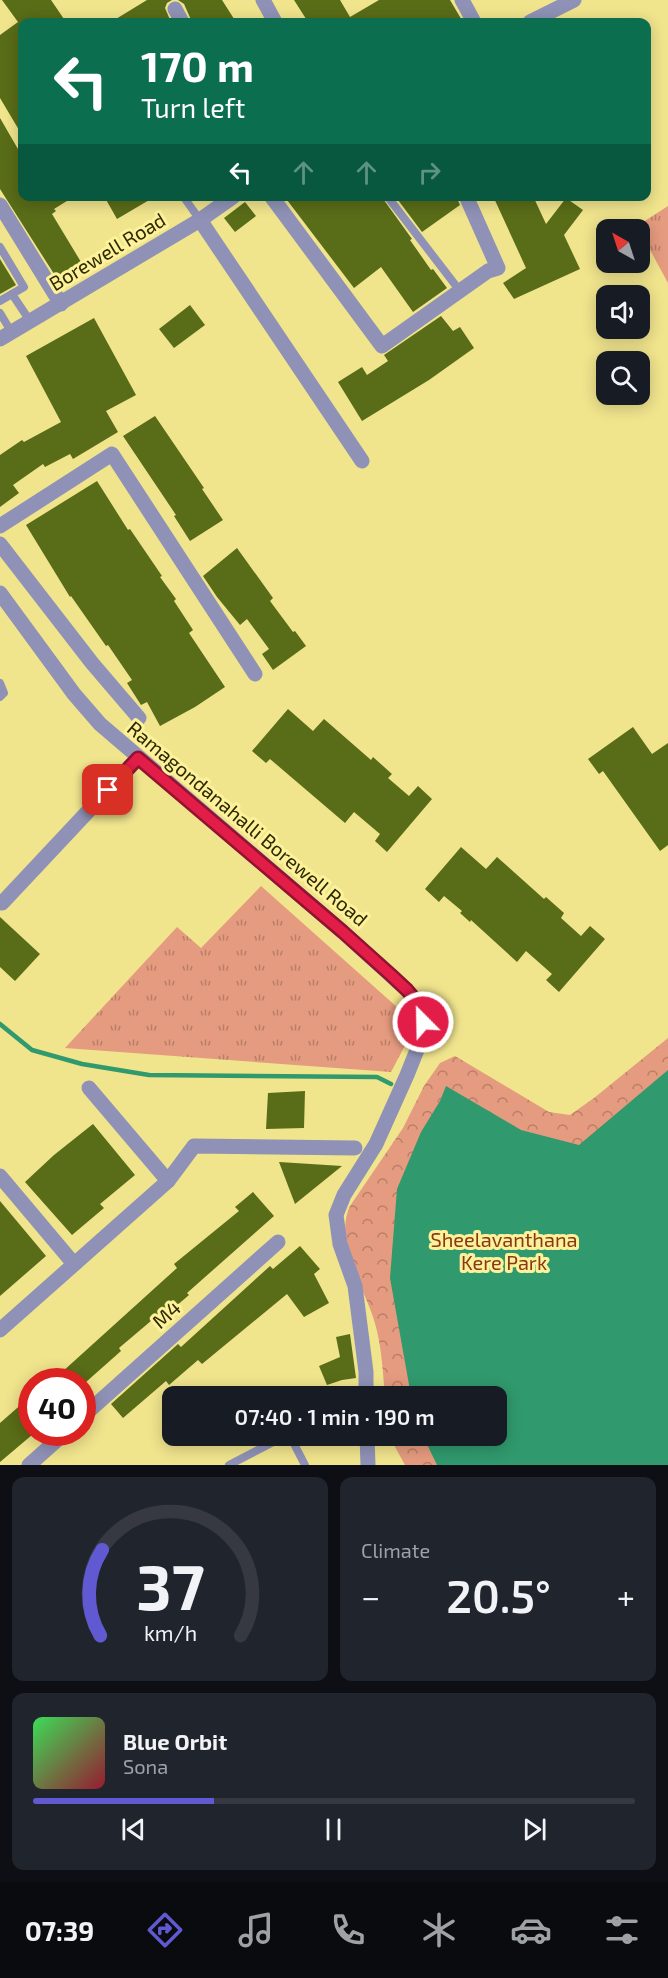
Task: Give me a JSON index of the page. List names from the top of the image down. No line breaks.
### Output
{"streets":{"street":["Borewell Road","Ramagondanahalli Borewell Road","M4"]},"parks":["Sheelavanthana Kere Park"],"north":"top left","page":{"turn":["170 m","Turn left"],"limit":"40","trip":"07:40 · 1 min · 190 m","tile":"Climate","heat":["−","20.5°","+"],"song":["Blue Orbit","Sona"],"tabs":"07:39","gauge":["37","km/h"]}}
